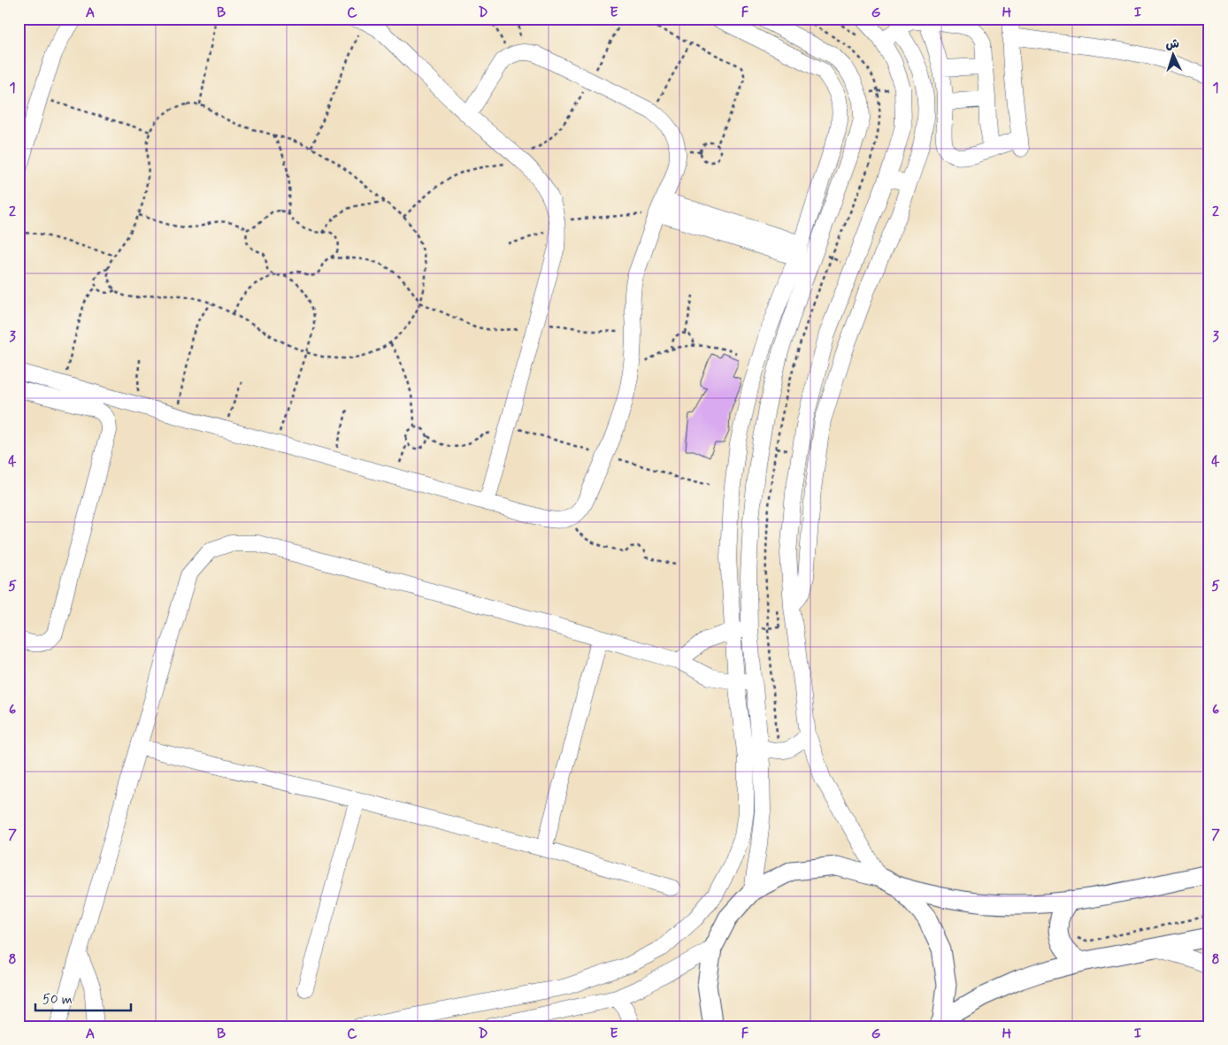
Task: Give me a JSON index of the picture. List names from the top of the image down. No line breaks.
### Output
{"scale_bar":"50 m","north":"top","grid":{"columns":["A","B","C","D","E","F","G","H","I"],"rows":["1","2","3","4","5","6","7","8"]}}
